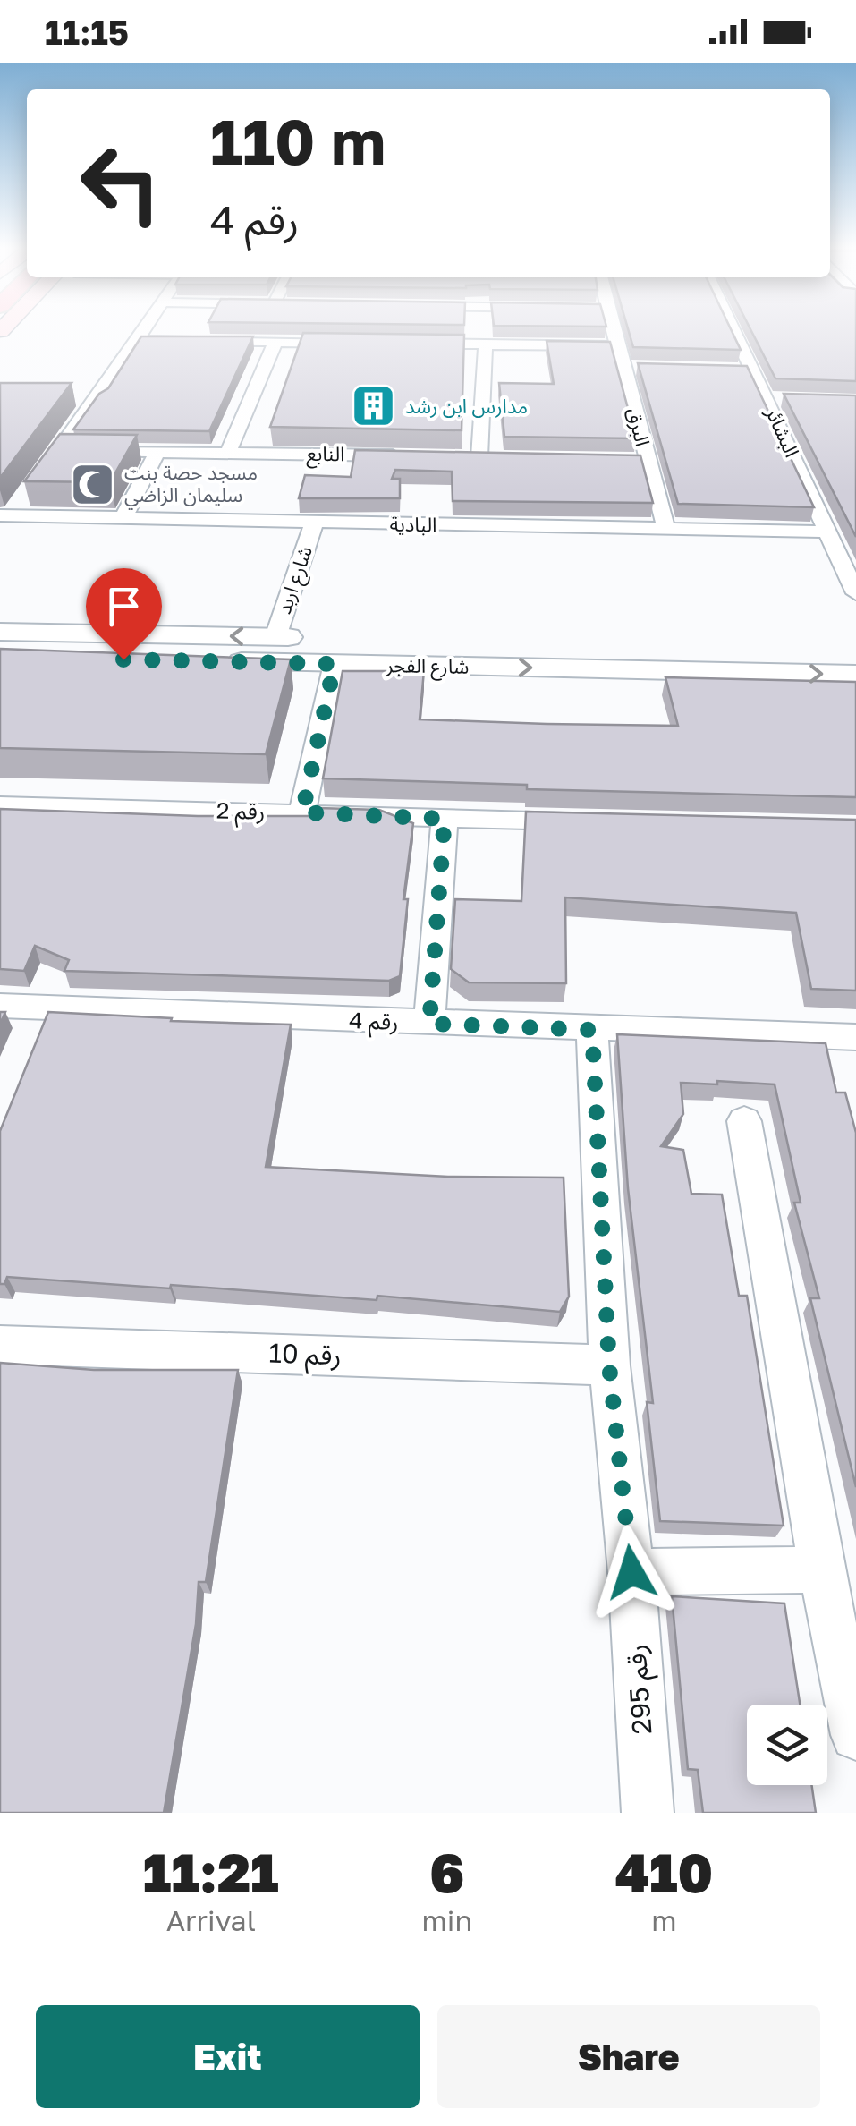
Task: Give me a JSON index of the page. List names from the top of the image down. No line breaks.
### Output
{"streets":{"street":["البرق","البشائر","النابع","البادية","شارع اربد","شارع الفجر","رقم 2","رقم 4","رقم 10","رقم 295"]},"crossings":[["البرق","البادية"],["البشائر","البادية"],["البادية","شارع اربد"],["شارع اربد","شارع الفجر"],["رقم 4","رقم 295"],["رقم 10","رقم 295"]],"places":{"building":["مدارس ابن رشد"],"mosque":["مسجد حصة بنت سليمان الزاضي"]},"page":{"status":"11:15","turn":["110 m","رقم 4"],"eta":["11:21","Arrival","6","min","410","m"],"buttons":["Exit","Share"]}}
